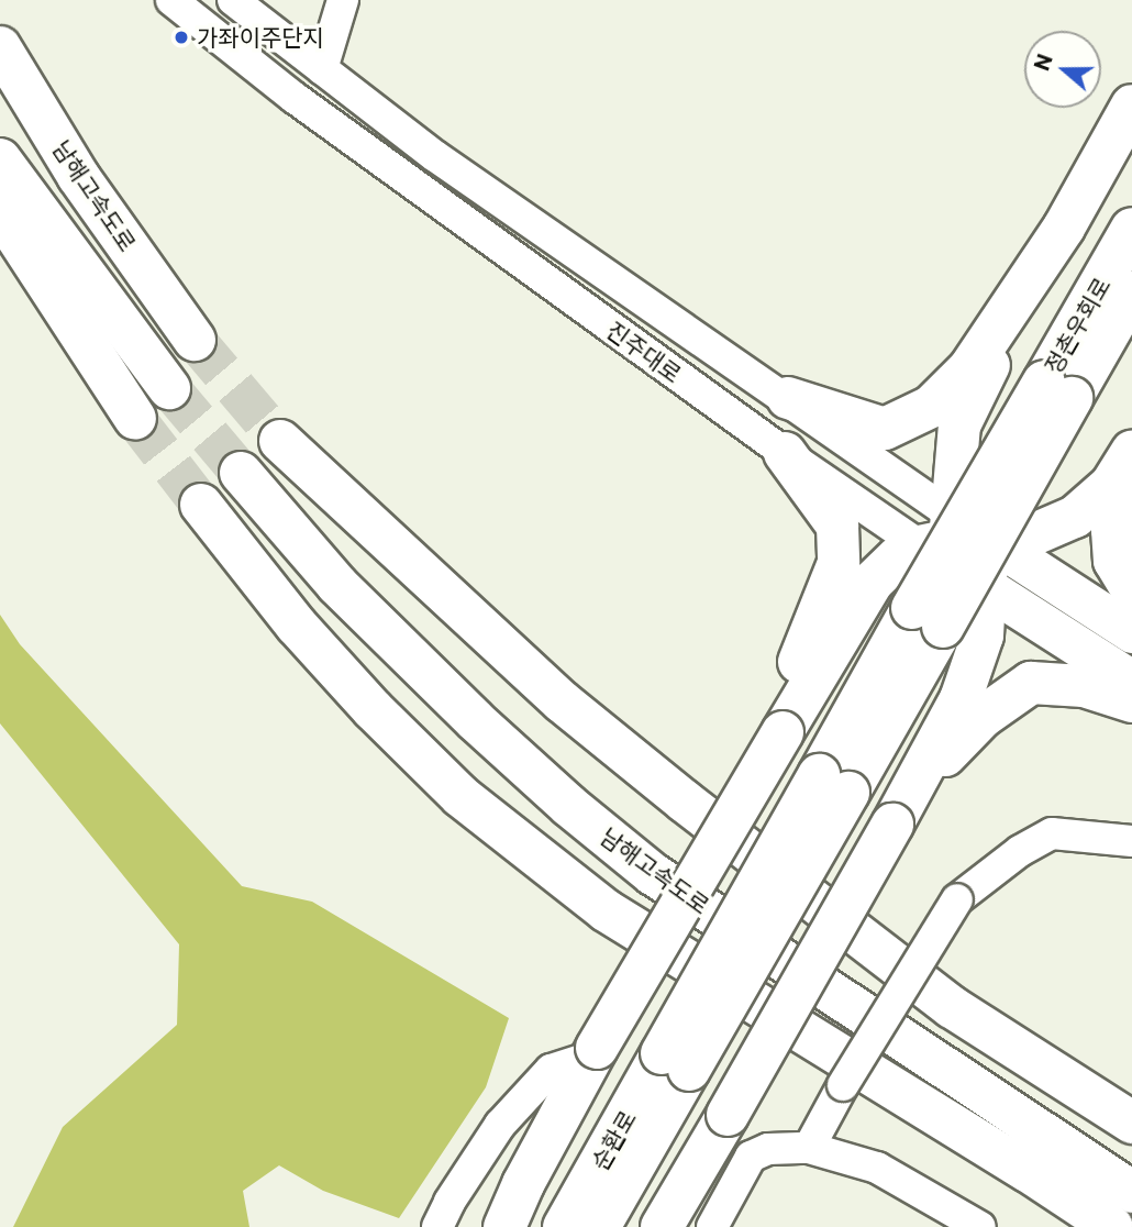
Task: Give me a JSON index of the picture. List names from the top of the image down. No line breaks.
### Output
{"streets":{"highway":["남해고속도로","정촌우회로","순환로"],"main road":["진주대로"]},"places":["가좌이주단지"],"north":"left"}
